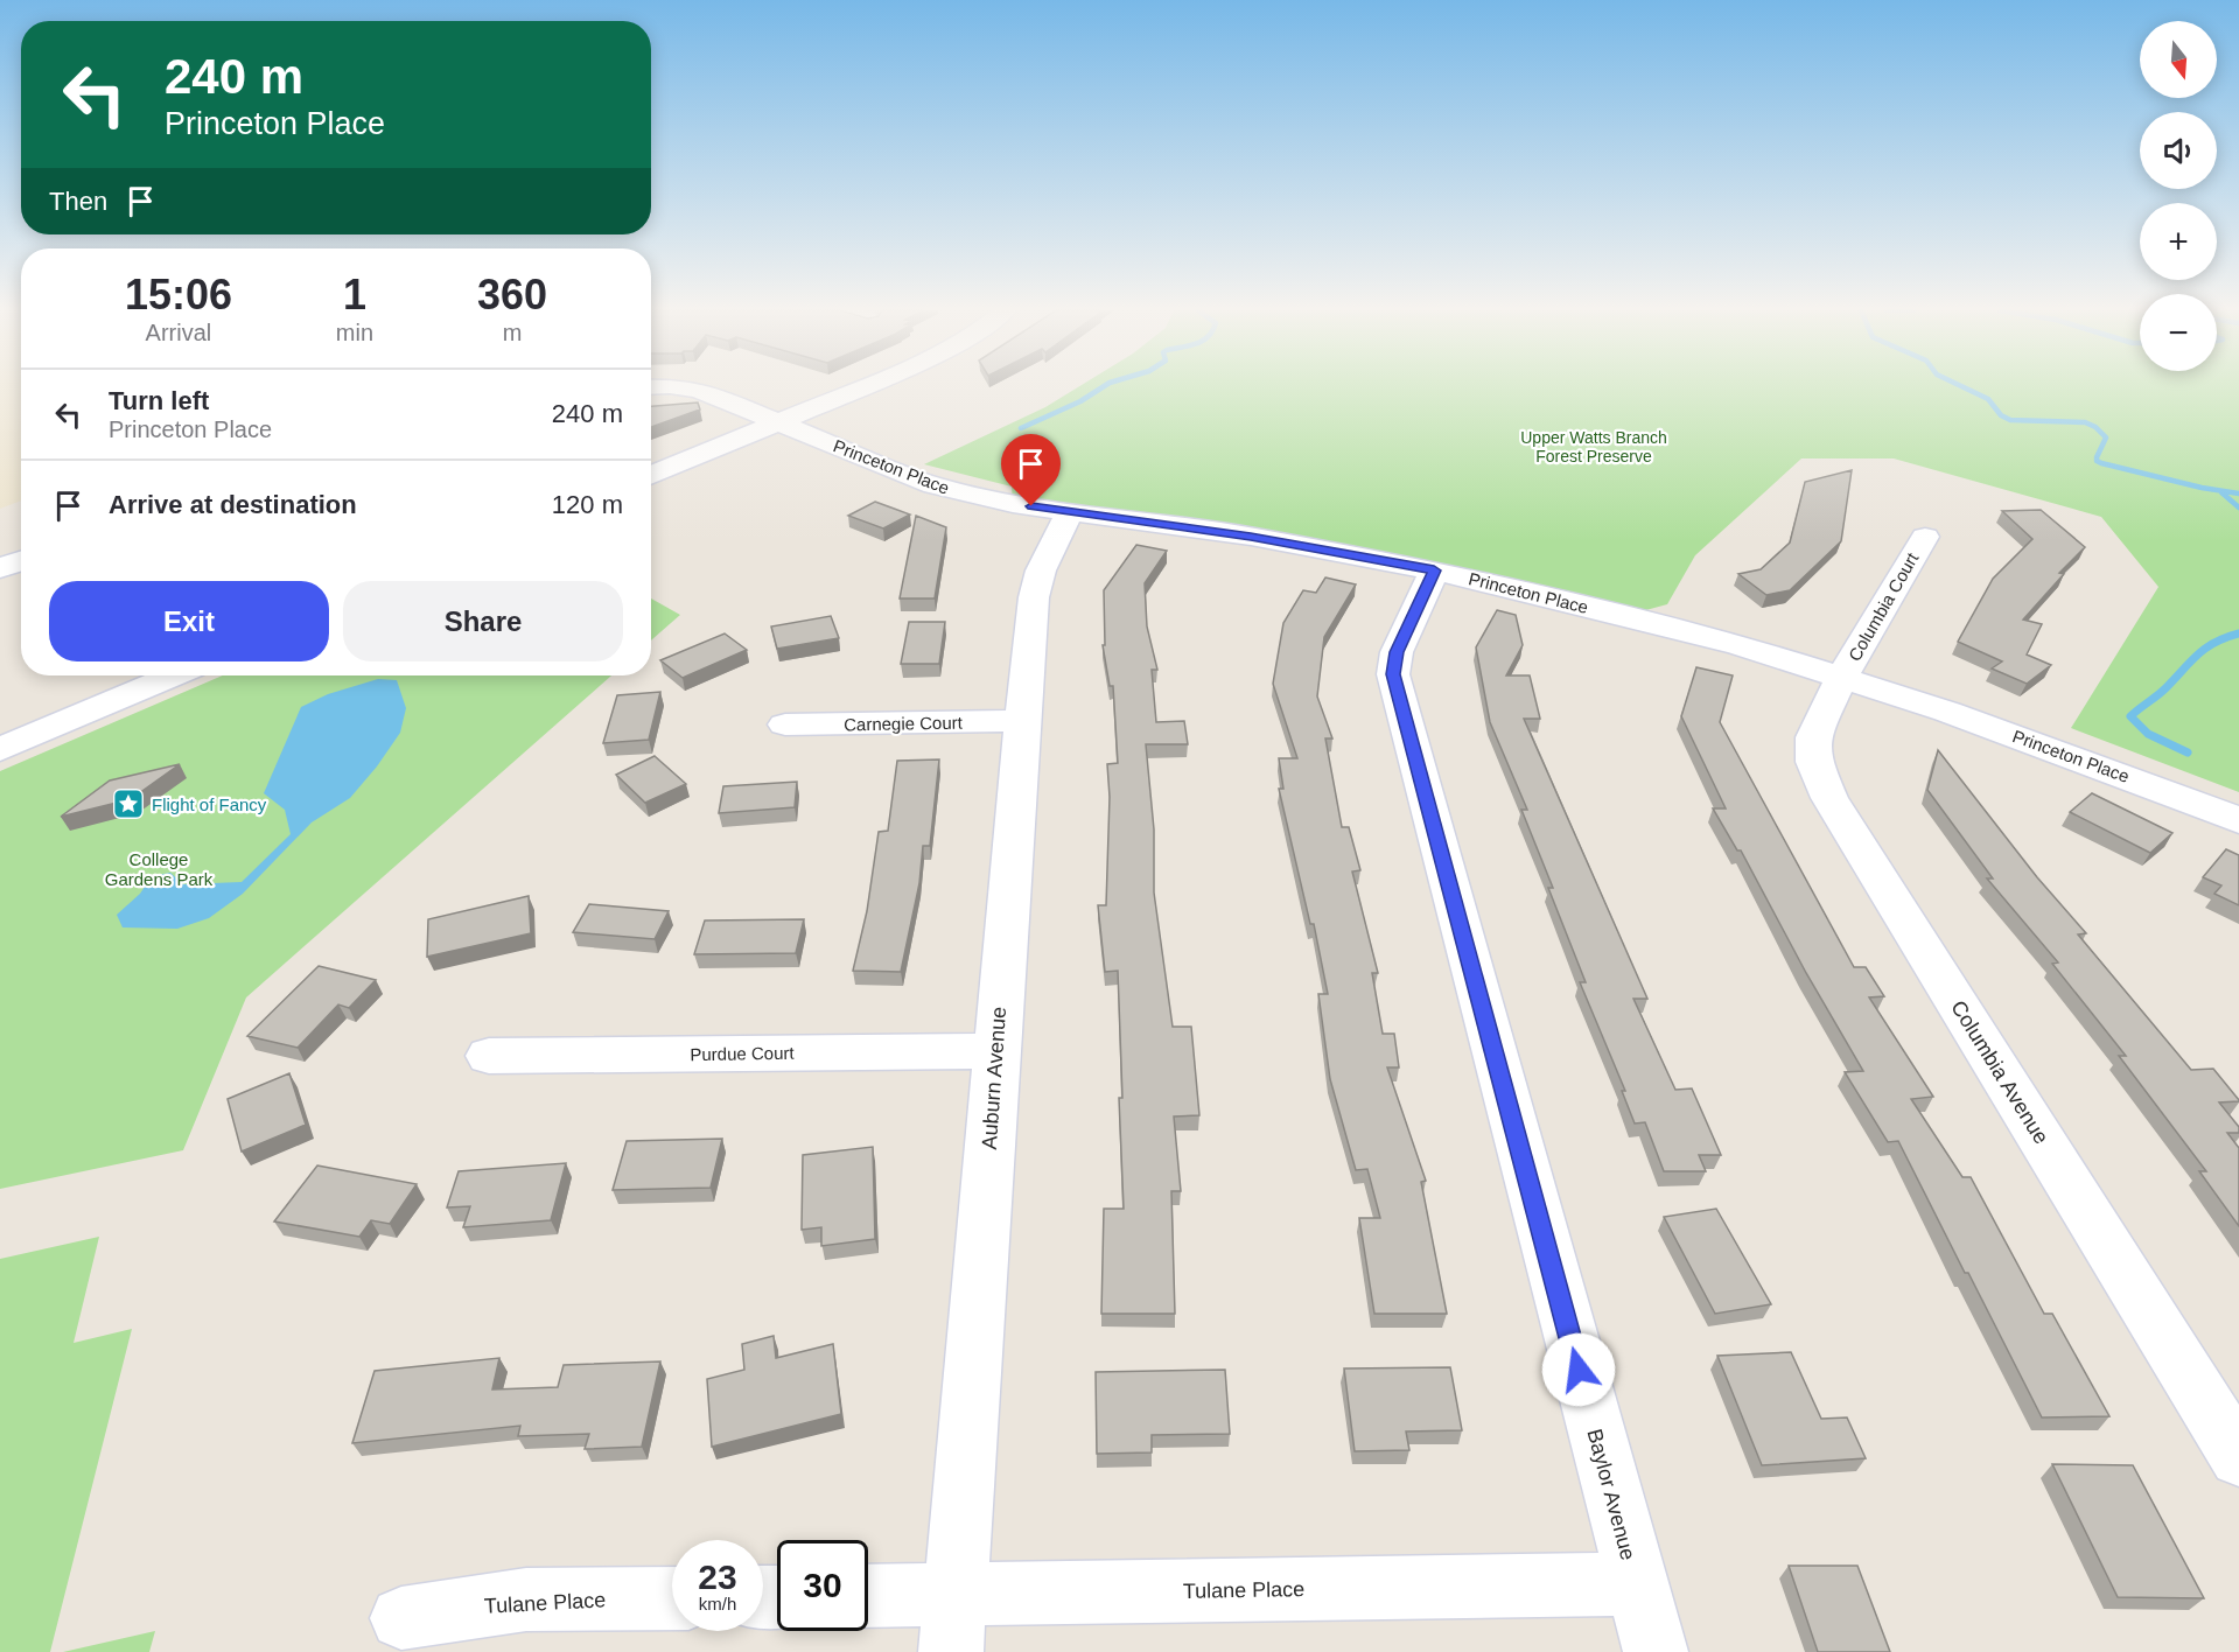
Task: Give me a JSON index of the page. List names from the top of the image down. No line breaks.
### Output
{"streets":{"street":["Princeton Place","Columbia Court","Carnegie Court","Purdue Court","Columbia Avenue","Auburn Avenue","Baylor Avenue","Tulane Place"]},"crossings":[["Princeton Place","Columbia Court"],["Princeton Place","Columbia Avenue"],["Princeton Place","Auburn Avenue"],["Princeton Place","Baylor Avenue"],["Columbia Court","Columbia Avenue"],["Carnegie Court","Auburn Avenue"],["Purdue Court","Auburn Avenue"],["Auburn Avenue","Tulane Place"],["Baylor Avenue","Tulane Place"]],"parks":["Upper Watts Branch Forest Preserve","College Gardens Park"],"places":{"place":["Flight of Fancy"]},"north":"bottom","page":{"map_buttons":["+","−"],"turn":["240 m","Princeton Place"],"then":"Then","eta":["15:06","Arrival","1","min","360","m"],"list":[{"name":"Turn left","note":"Princeton Place","value":"240 m"},{"name":"Arrive at destination","value":"120 m"}],"buttons":["Exit","Share"],"speed":"23 km/h","limit":"30"}}
